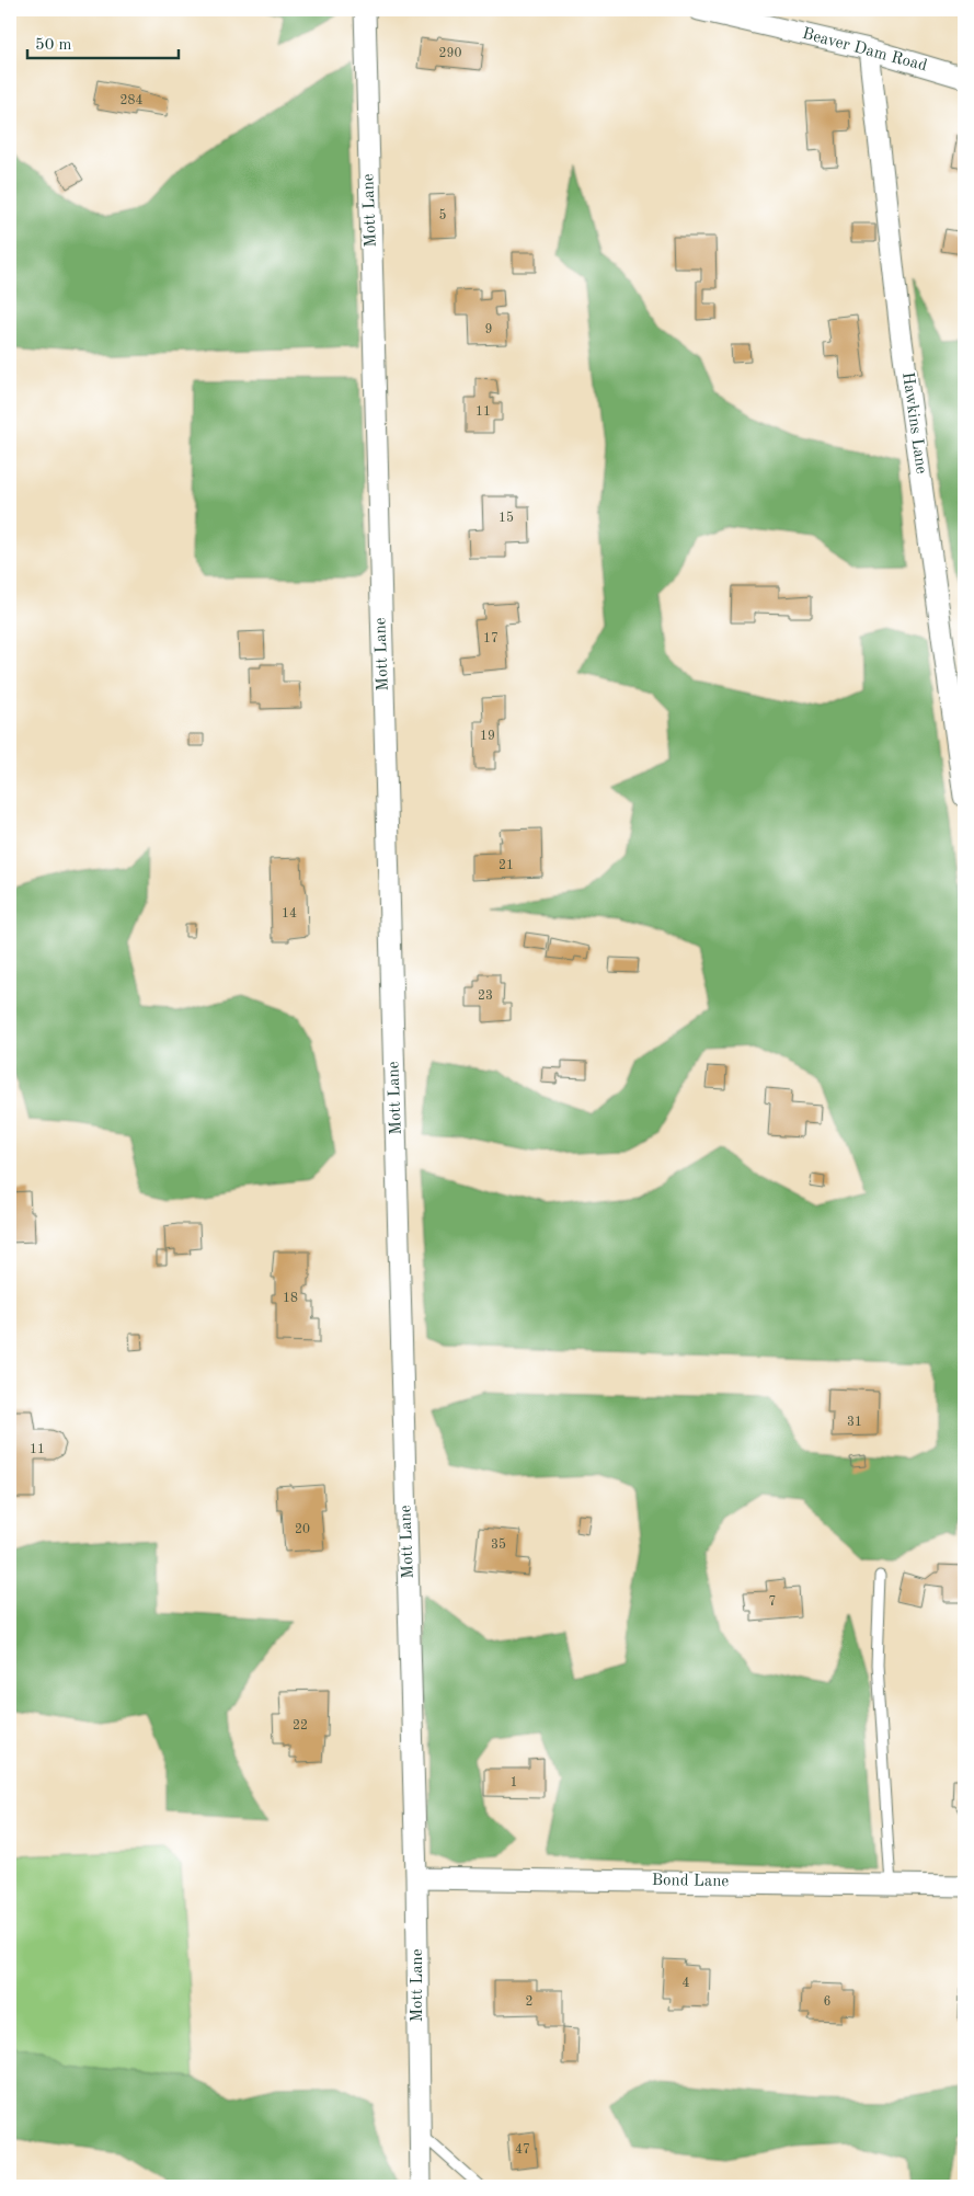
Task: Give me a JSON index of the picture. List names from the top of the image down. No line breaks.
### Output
{"streets":{"street":["Beaver Dam Road","Mott Lane","Hawkins Lane","Bond Lane"]},"crossings":[["Beaver Dam Road","Hawkins Lane"],["Mott Lane","Bond Lane"]],"house_numbers":["290","284","5","9","11","15","17","19","21","14","23","18","31","11","20","35","7","22","1","4","2","6","47"],"scale_bar":"50 m"}
